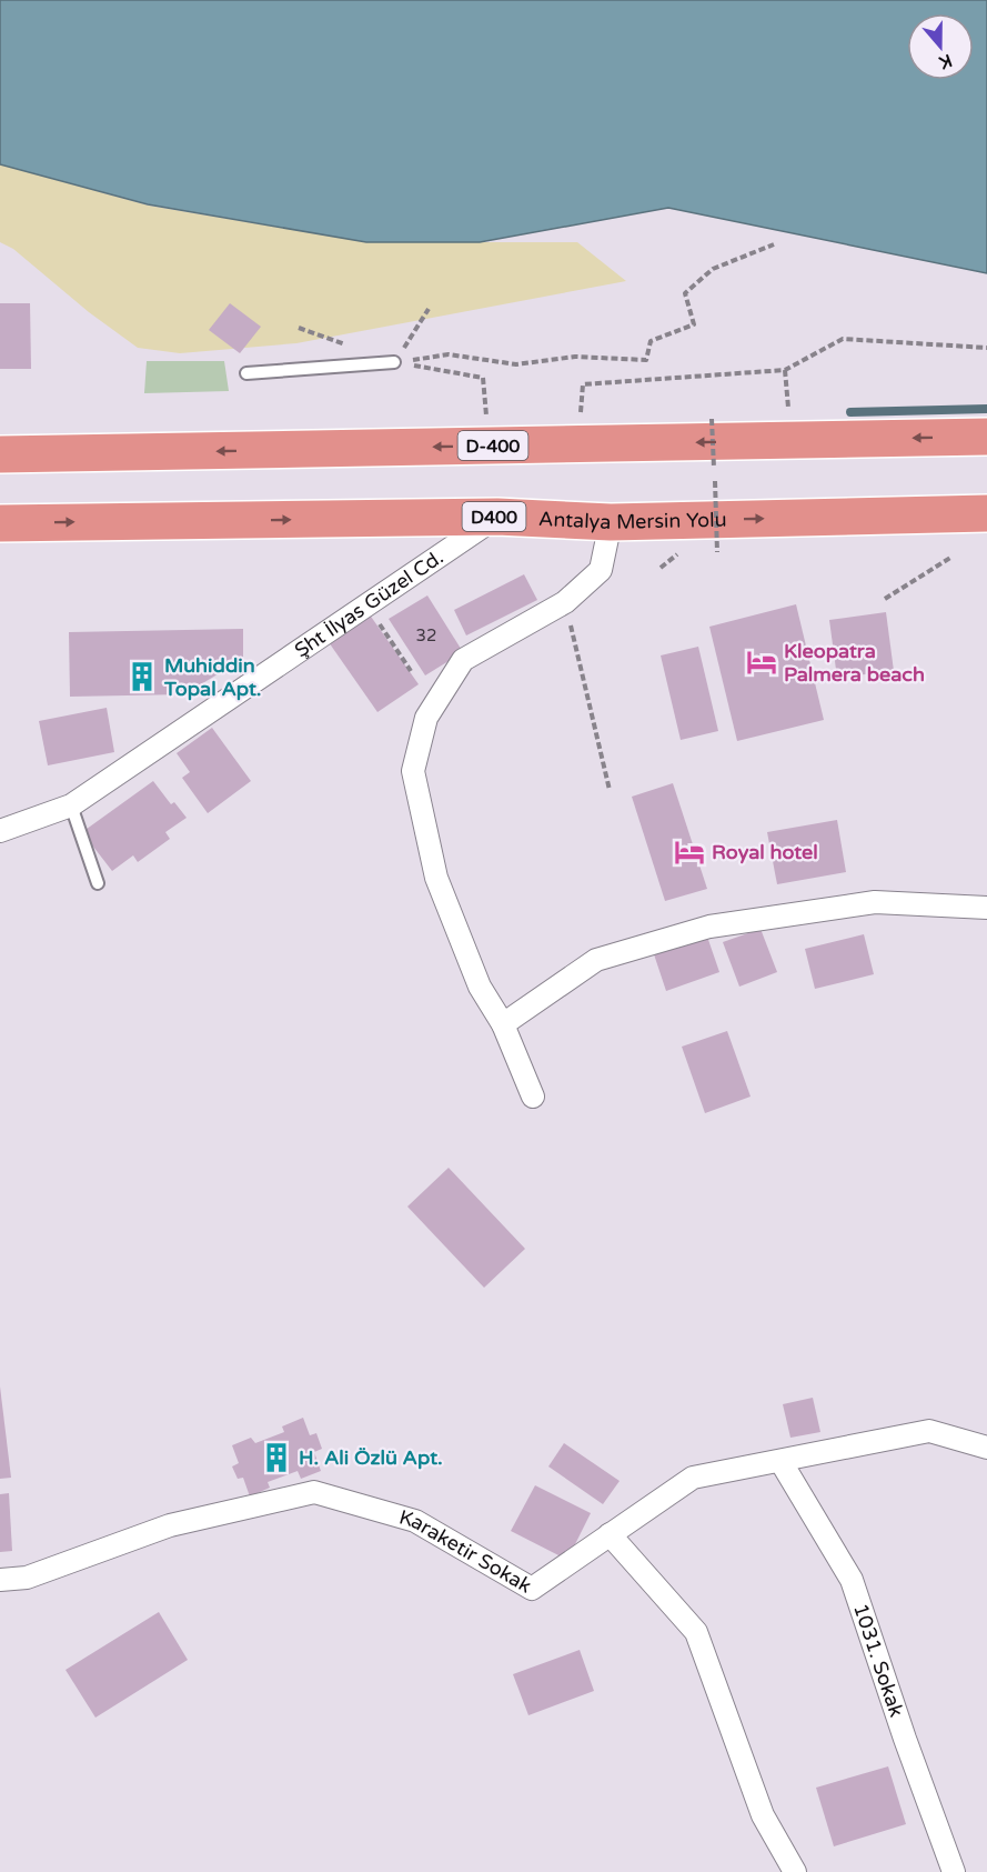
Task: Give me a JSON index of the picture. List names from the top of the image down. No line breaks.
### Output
{"streets":{"highway":["D-400","D400","Antalya Mersin Yolu"],"street":["Şht İlyas Güzel Cd.","Karaketir Sokak","1031. Sokak"]},"crossings":[["Antalya Mersin Yolu","Şht İlyas Güzel Cd."],["Karaketir Sokak","1031. Sokak"]],"places":{"hotel":["Kleopatra Palmera beach","Royal hotel"],"building":["Muhiddin Topal Apt.","H. Ali Özlü Apt."]},"house_numbers":["32"],"north":"bottom"}
